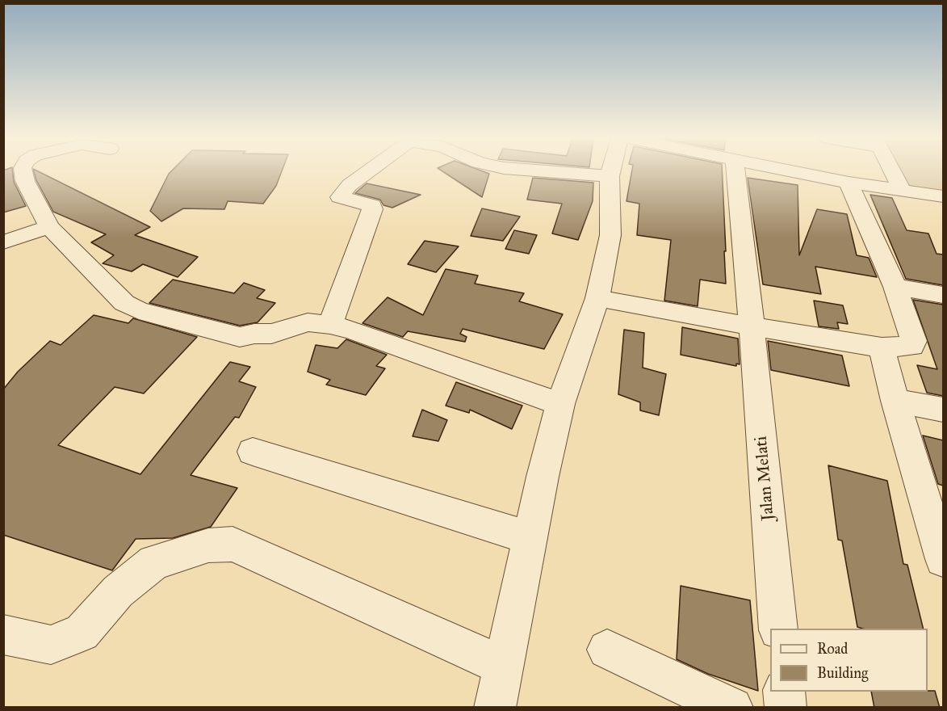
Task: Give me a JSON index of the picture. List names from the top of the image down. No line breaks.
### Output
{"streets":{"street":["Jalan Melati"]},"legend":["Road","Building"]}
